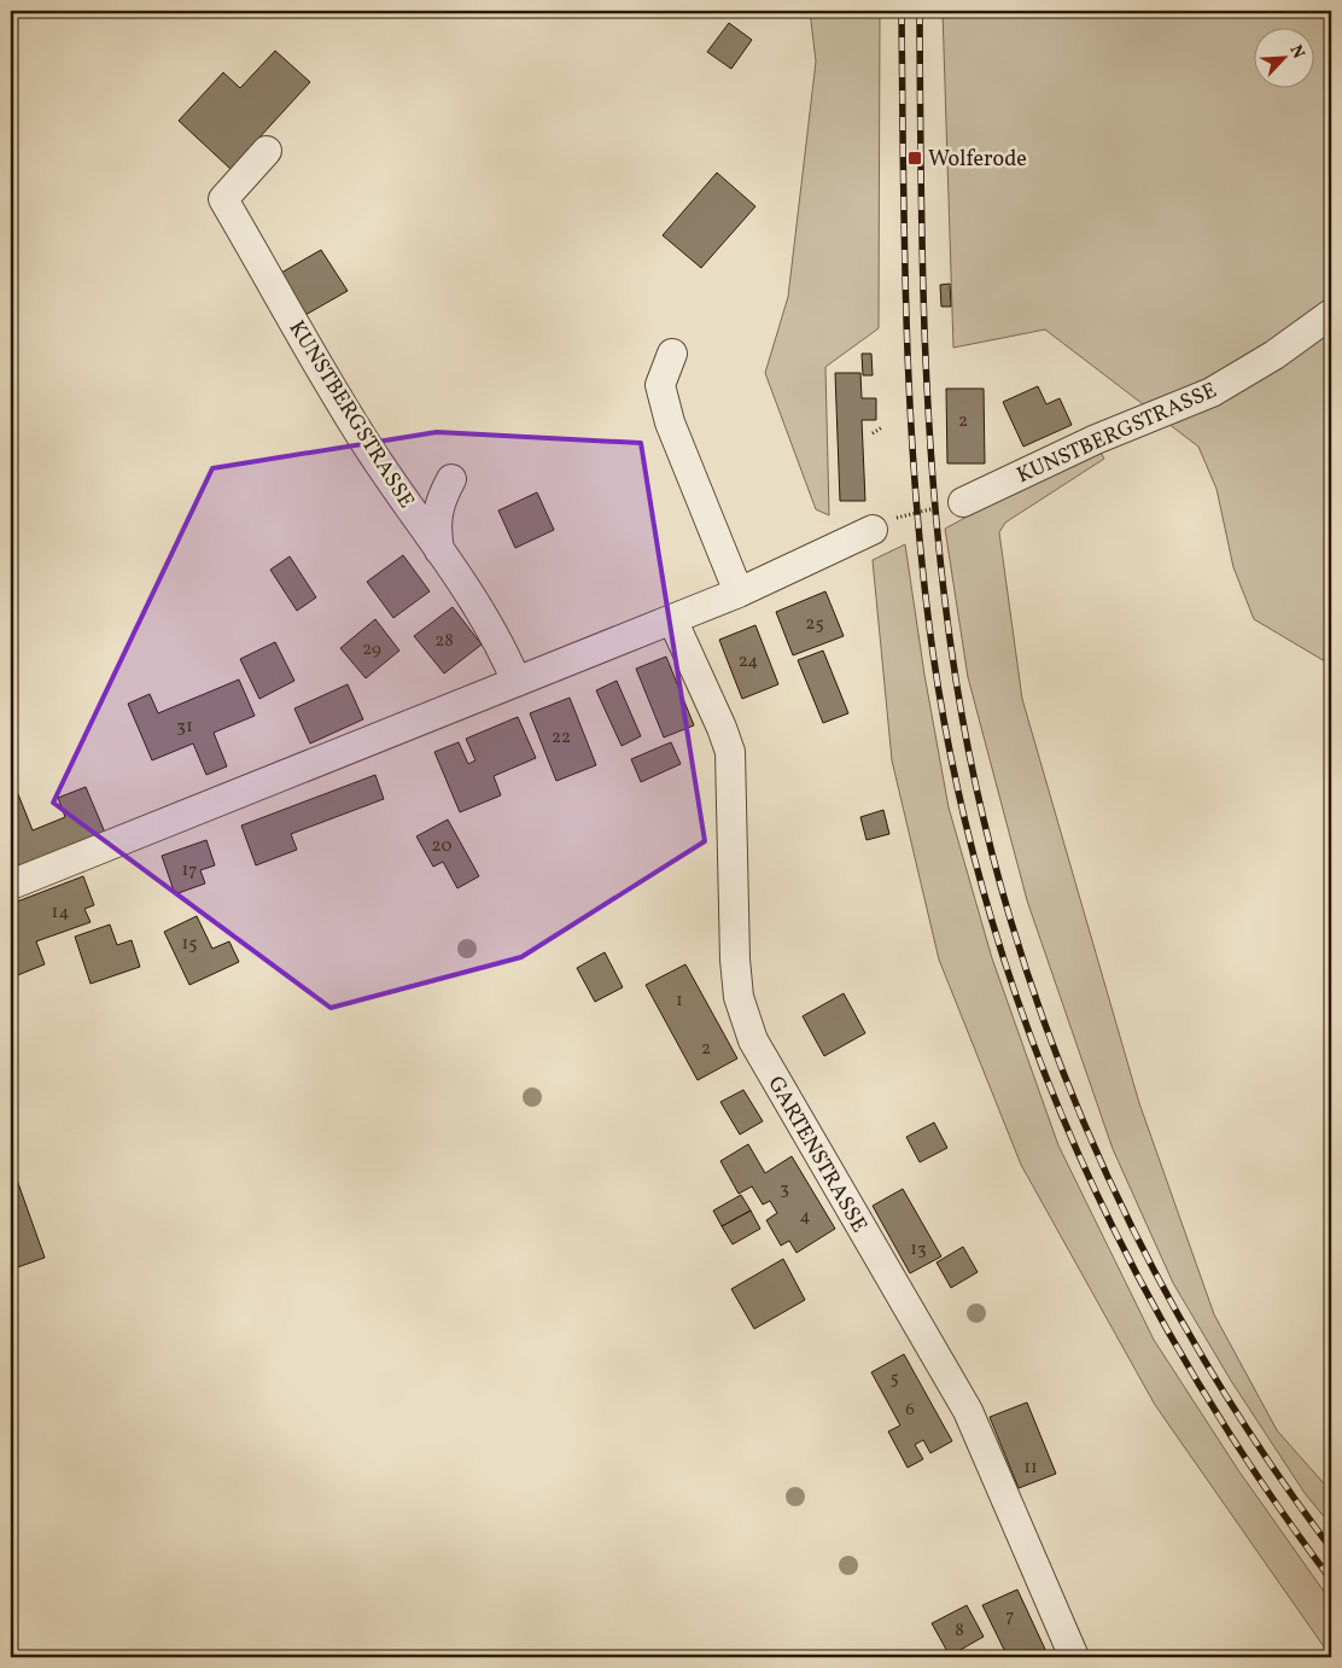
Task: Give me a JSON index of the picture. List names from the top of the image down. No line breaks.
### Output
{"streets":{"street":["KUNSTBERGSTRASSE","GARTENSTRASSE"]},"places":{"transit":["Wolferode"]},"house_numbers":["2","25","28","29","24","31","22","20","17","14","15","1","2","3","4","13","5","6","11","7","8"],"north":"top right"}
